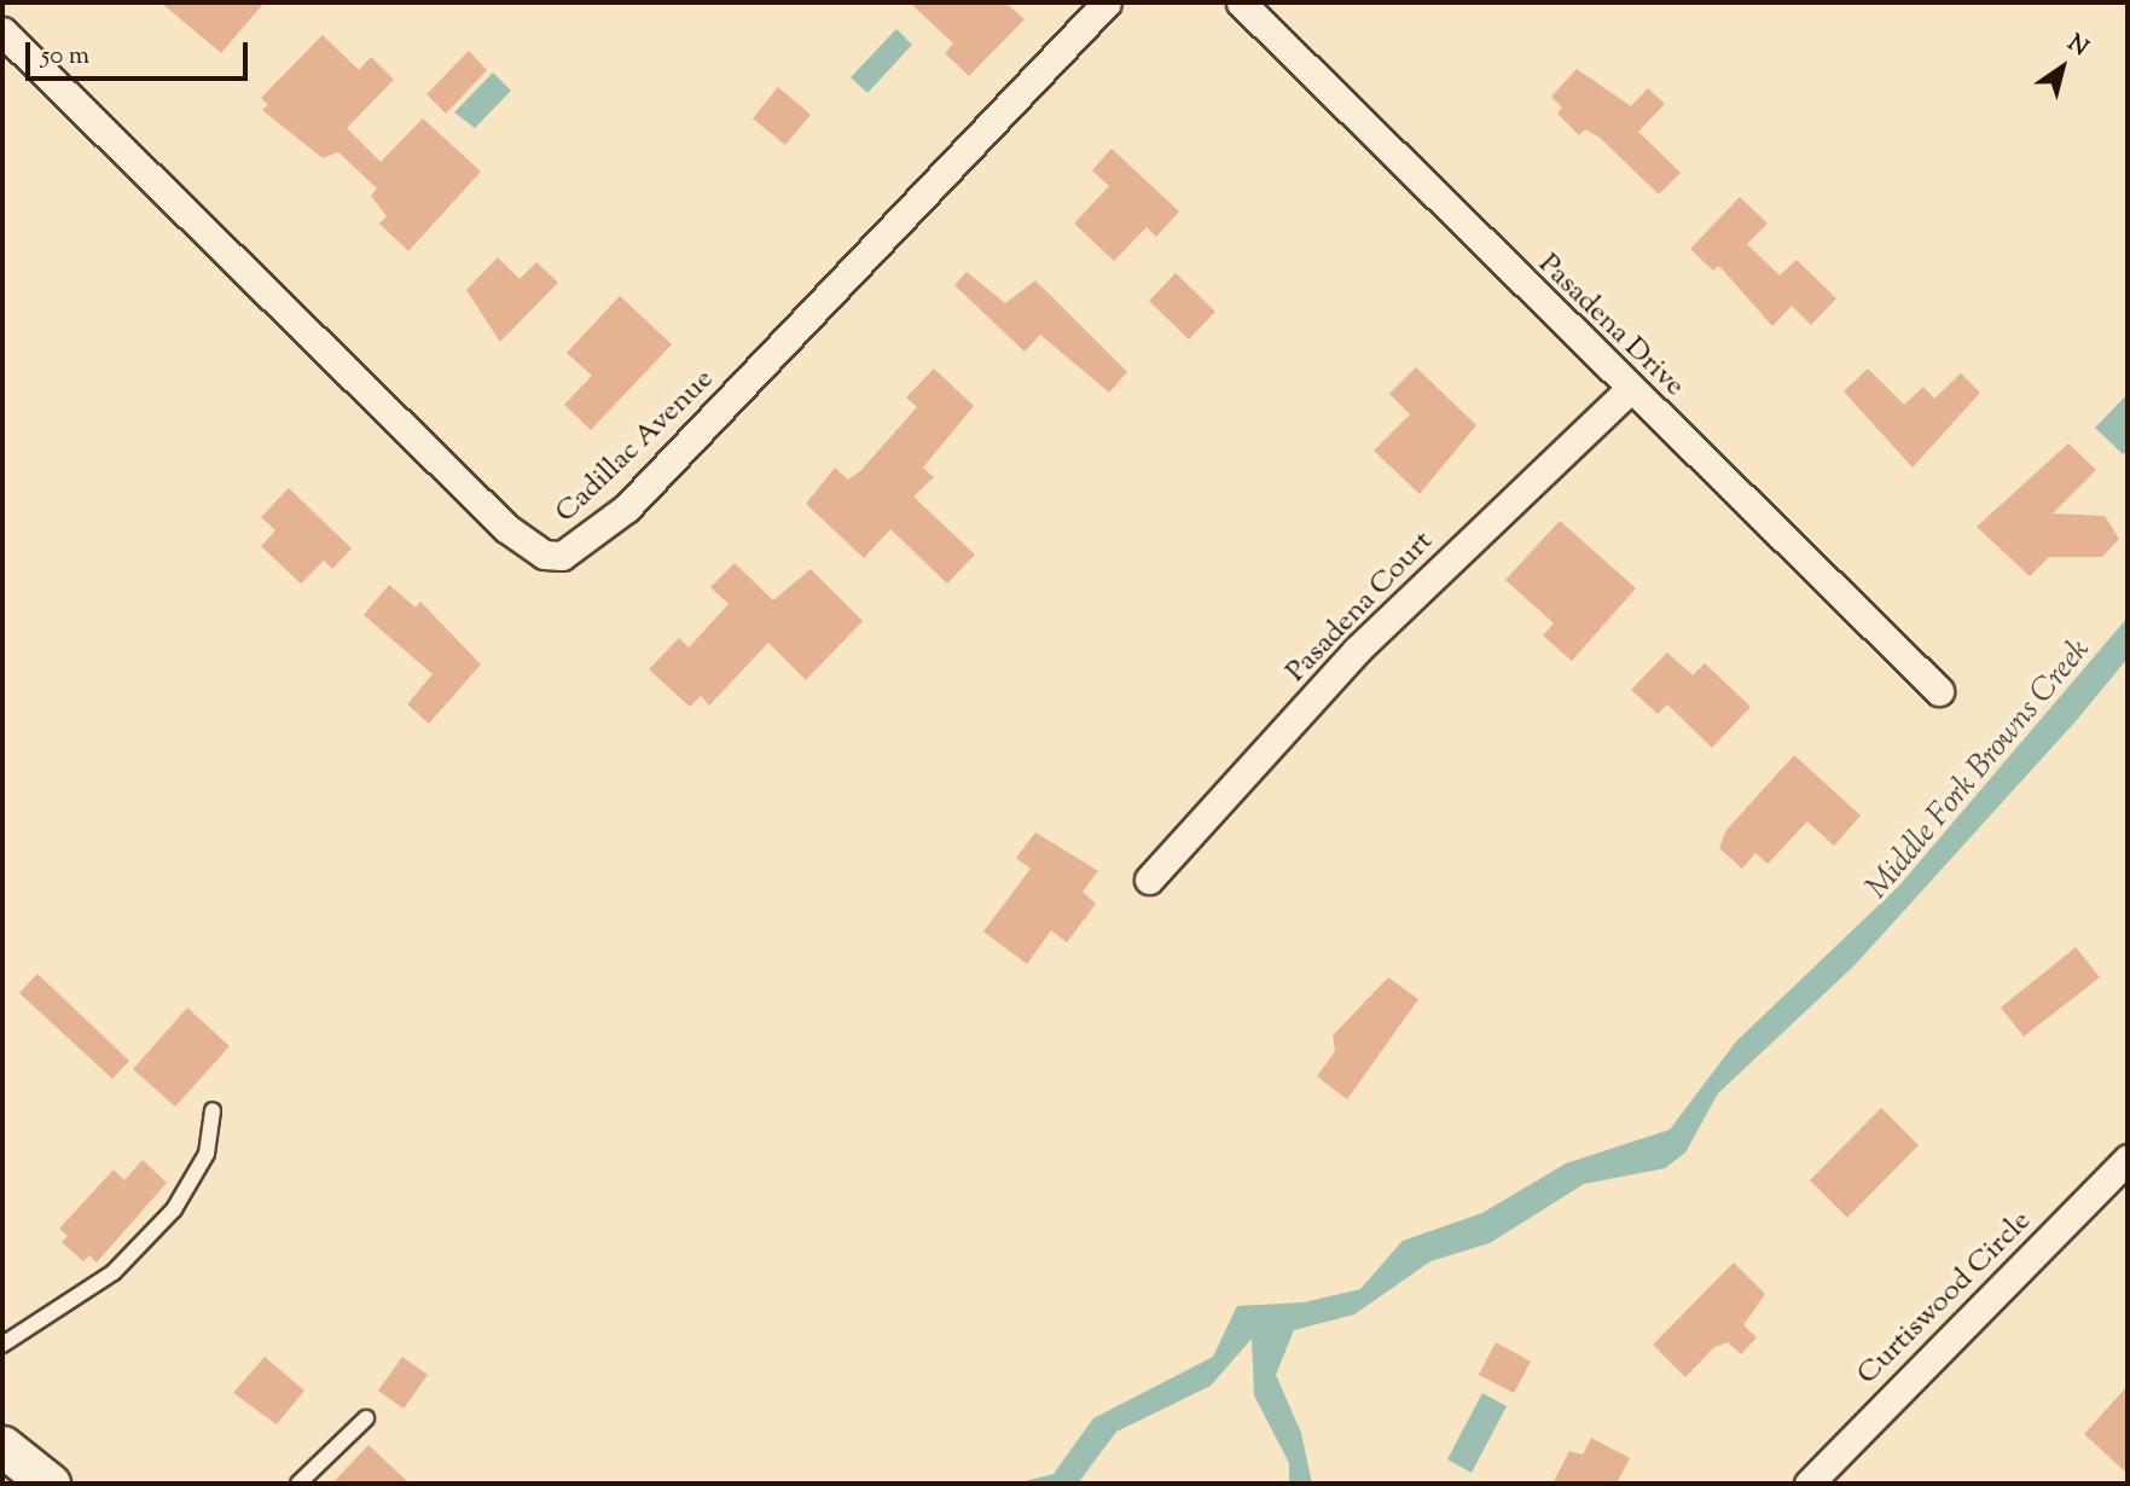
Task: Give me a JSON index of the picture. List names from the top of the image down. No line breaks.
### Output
{"streets":{"street":["Pasadena Drive","Cadillac Avenue","Pasadena Court","Curtiswood Circle"]},"crossings":[["Pasadena Drive","Pasadena Court"]],"water":["Middle Fork Browns Creek"],"scale_bar":"50 m","north":"top right"}
